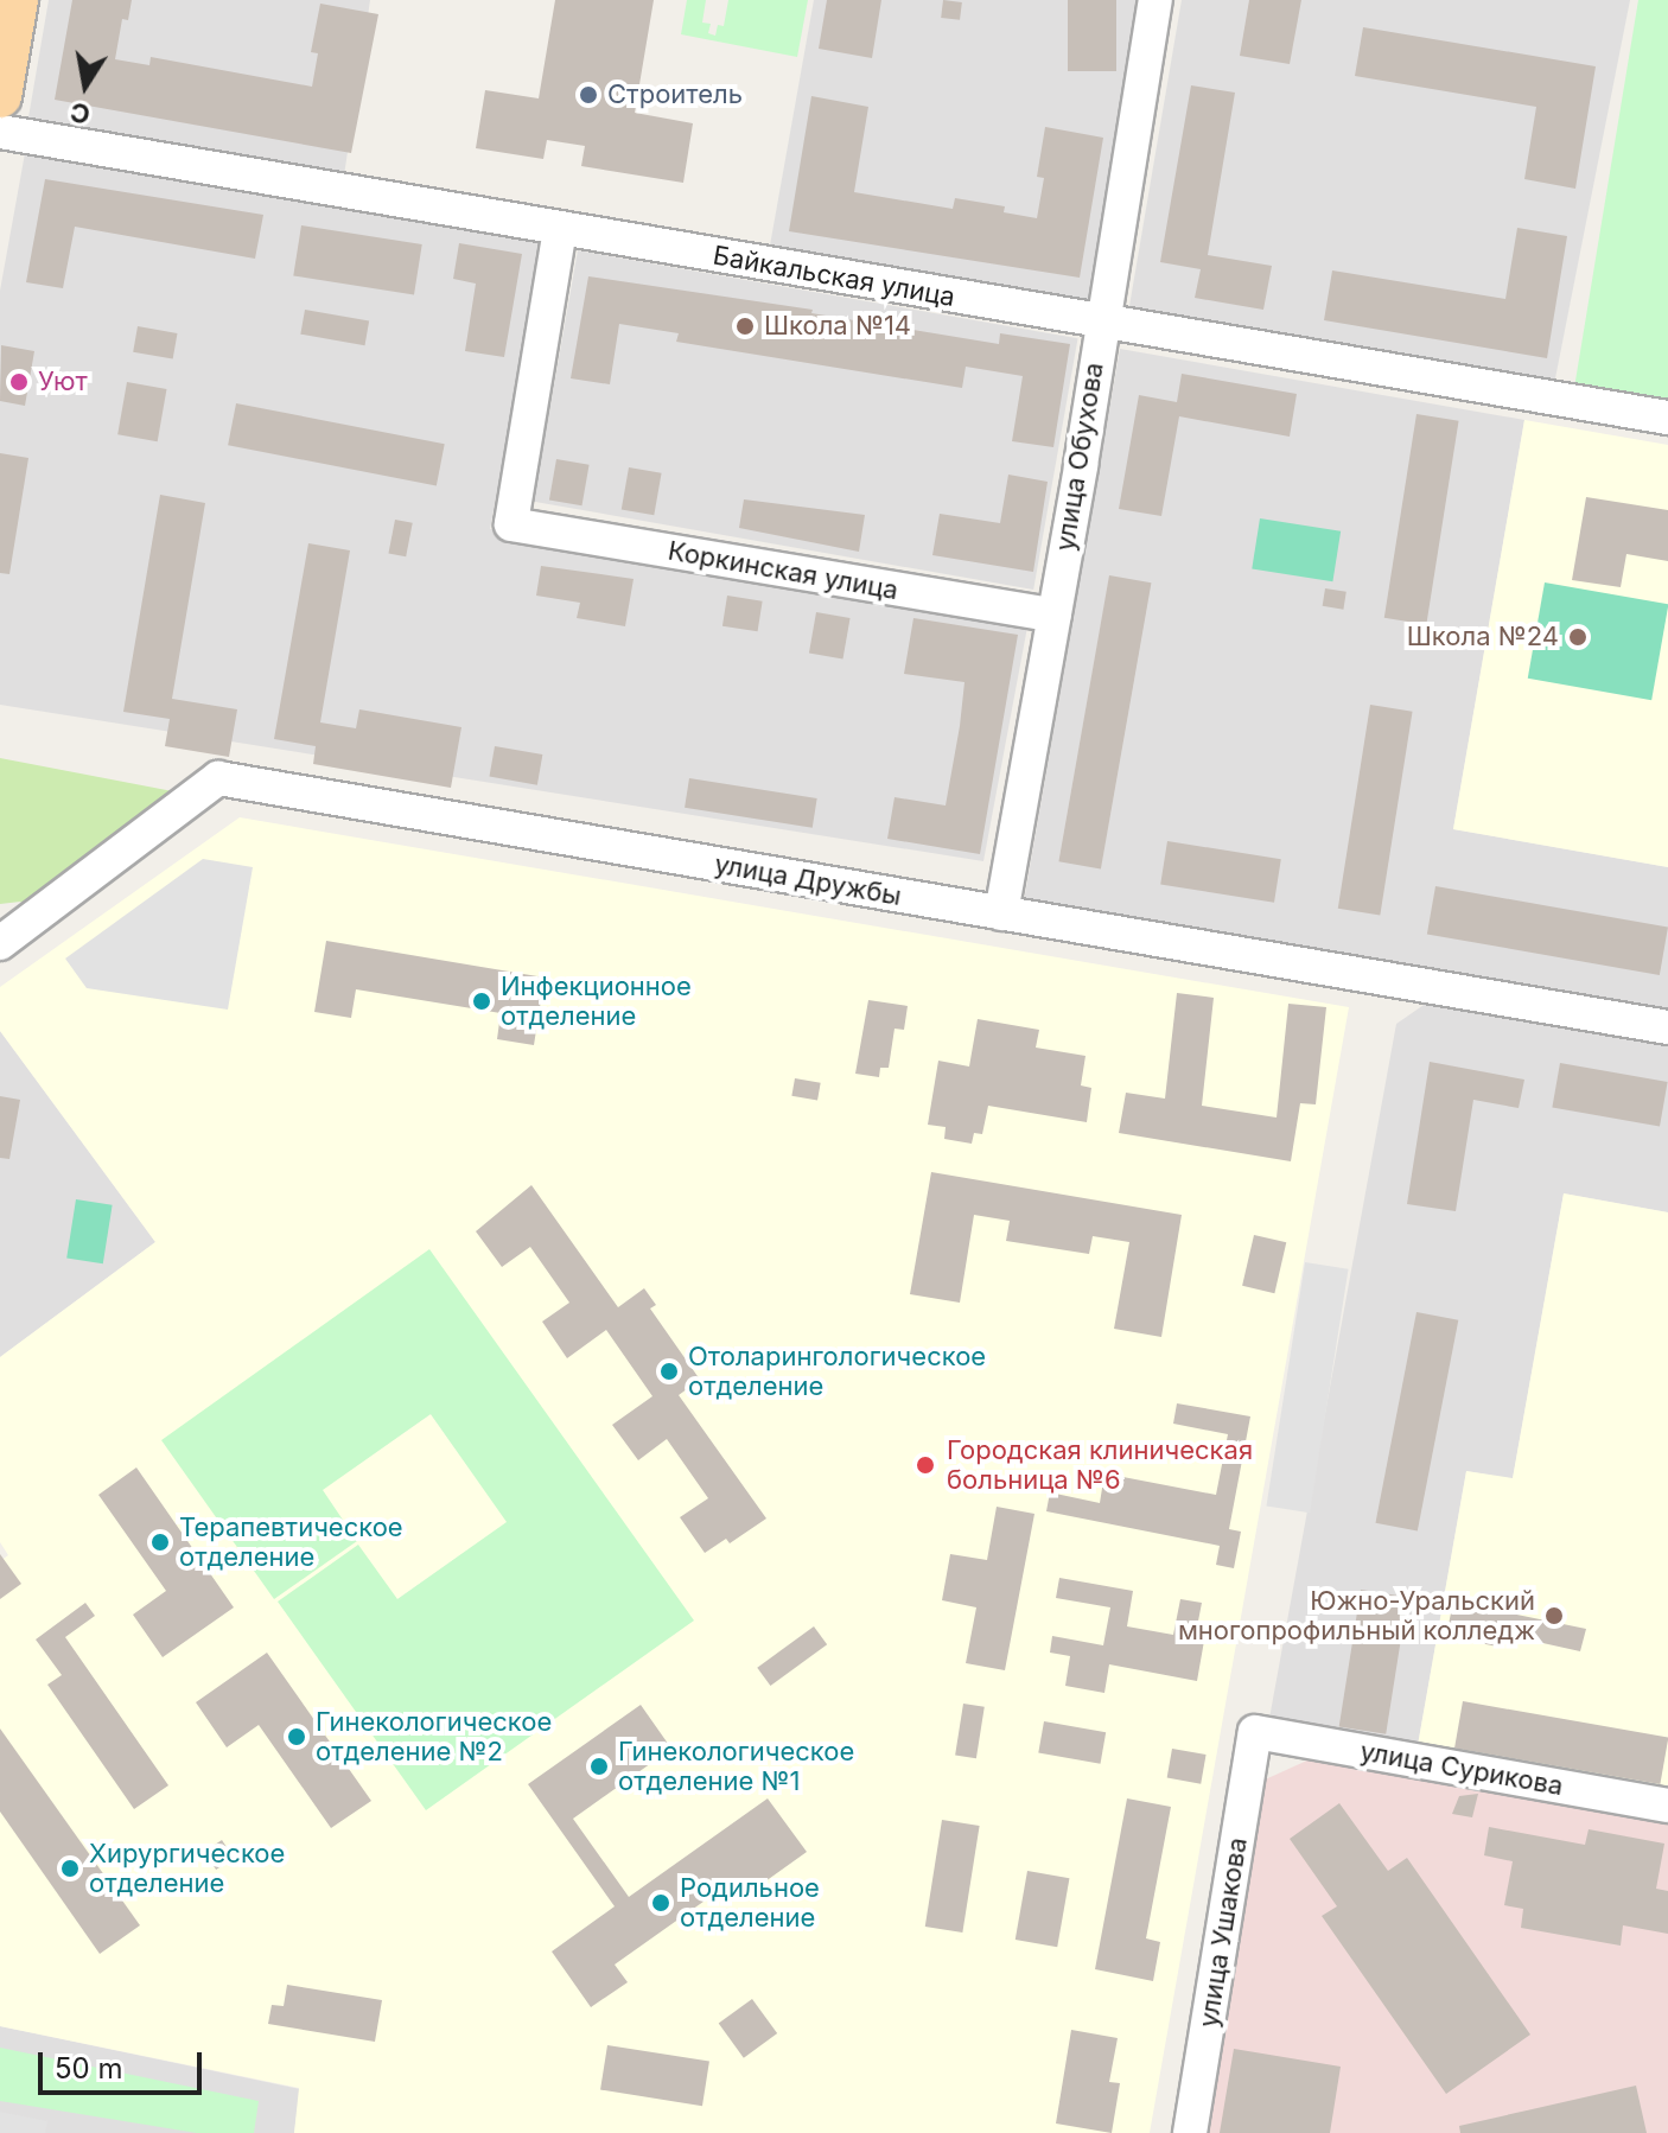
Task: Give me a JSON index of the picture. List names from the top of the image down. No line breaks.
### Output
{"streets":{"street":["Байкальская улица","улица Обухова","Коркинская улица","улица Дружбы","улица Сурикова","улица Ушакова"]},"crossings":[["Байкальская улица","улица Обухова"],["Байкальская улица","Коркинская улица"],["улица Обухова","Коркинская улица"],["улица Обухова","улица Дружбы"],["улица Сурикова","улица Ушакова"]],"places":["Строитель","Школа №14","Уют","Школа №24","Инфекционное отделение","Отоларингологическое отделение","Городская клиническая больница №6","Терапевтическое отделение","Южно-Уральский многопрофильный колледж","Гинекологическое отделение №2","Гинекологическое отделение №1","Хирургическое отделение","Родильное отделение"],"scale_bar":"50 m","north":"bottom"}
